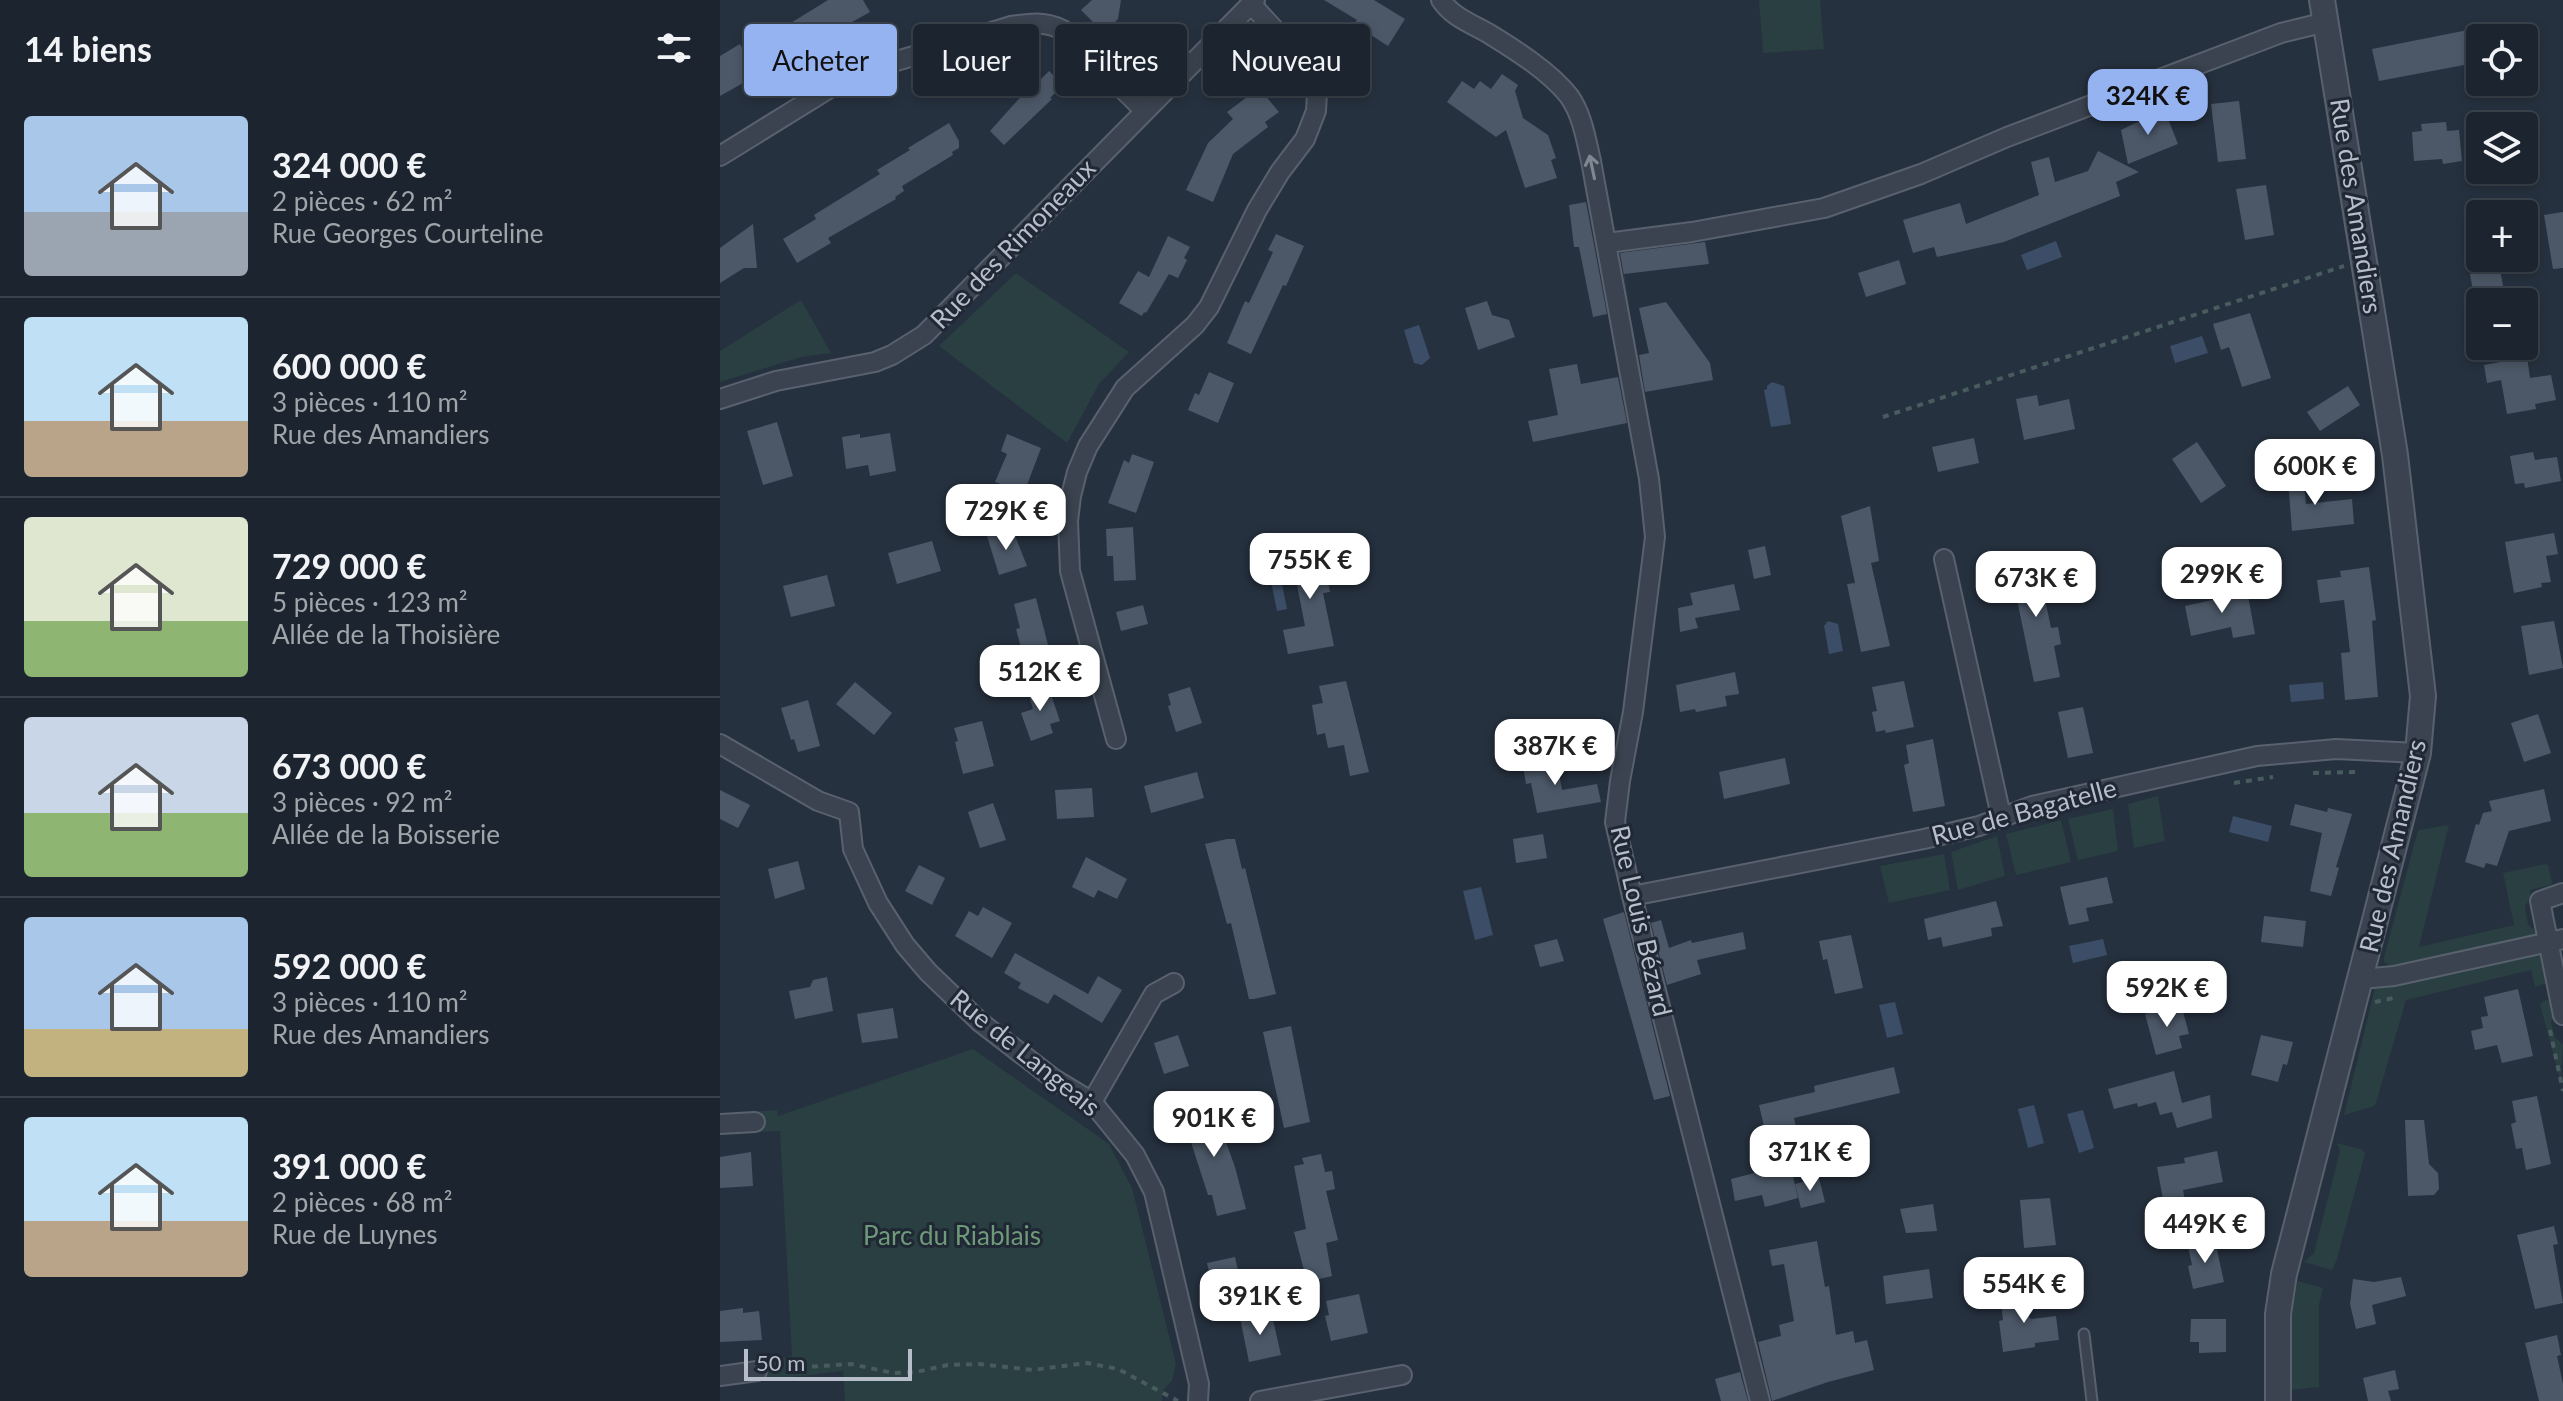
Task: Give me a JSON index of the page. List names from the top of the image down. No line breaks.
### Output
{"streets":{"street":["Rue des Amandiers","Rue des Rimoneaux","Rue de Bagatelle","Rue Louis Bézard","Rue de Langeais"]},"crossings":[["Rue des Amandiers","Rue de Bagatelle"],["Rue de Bagatelle","Rue Louis Bézard"]],"parks":["Parc du Riablais"],"scale_bar":"50 m","page":{"heading":"14 biens","map_buttons":["+","−"],"chip":["Acheter","Louer","Filtres","Nouveau"],"price":["324K €","600K €","729K €","755K €","299K €","673K €","512K €","387K €","592K €","901K €","371K €","449K €","554K €","391K €"],"list":[{"name":"324 000 €","note":"2 pièces · 62 m² · Rue Georges Courteline"},{"name":"600 000 €","note":"3 pièces · 110 m² · Rue des Amandiers"},{"name":"729 000 €","note":"5 pièces · 123 m² · Allée de la Thoisière"},{"name":"673 000 €","note":"3 pièces · 92 m² · Allée de la Boisserie"},{"name":"592 000 €","note":"3 pièces · 110 m² · Rue des Amandiers"},{"name":"391 000 €","note":"2 pièces · 68 m² · Rue de Luynes"}],"scale":"50 m"}}
